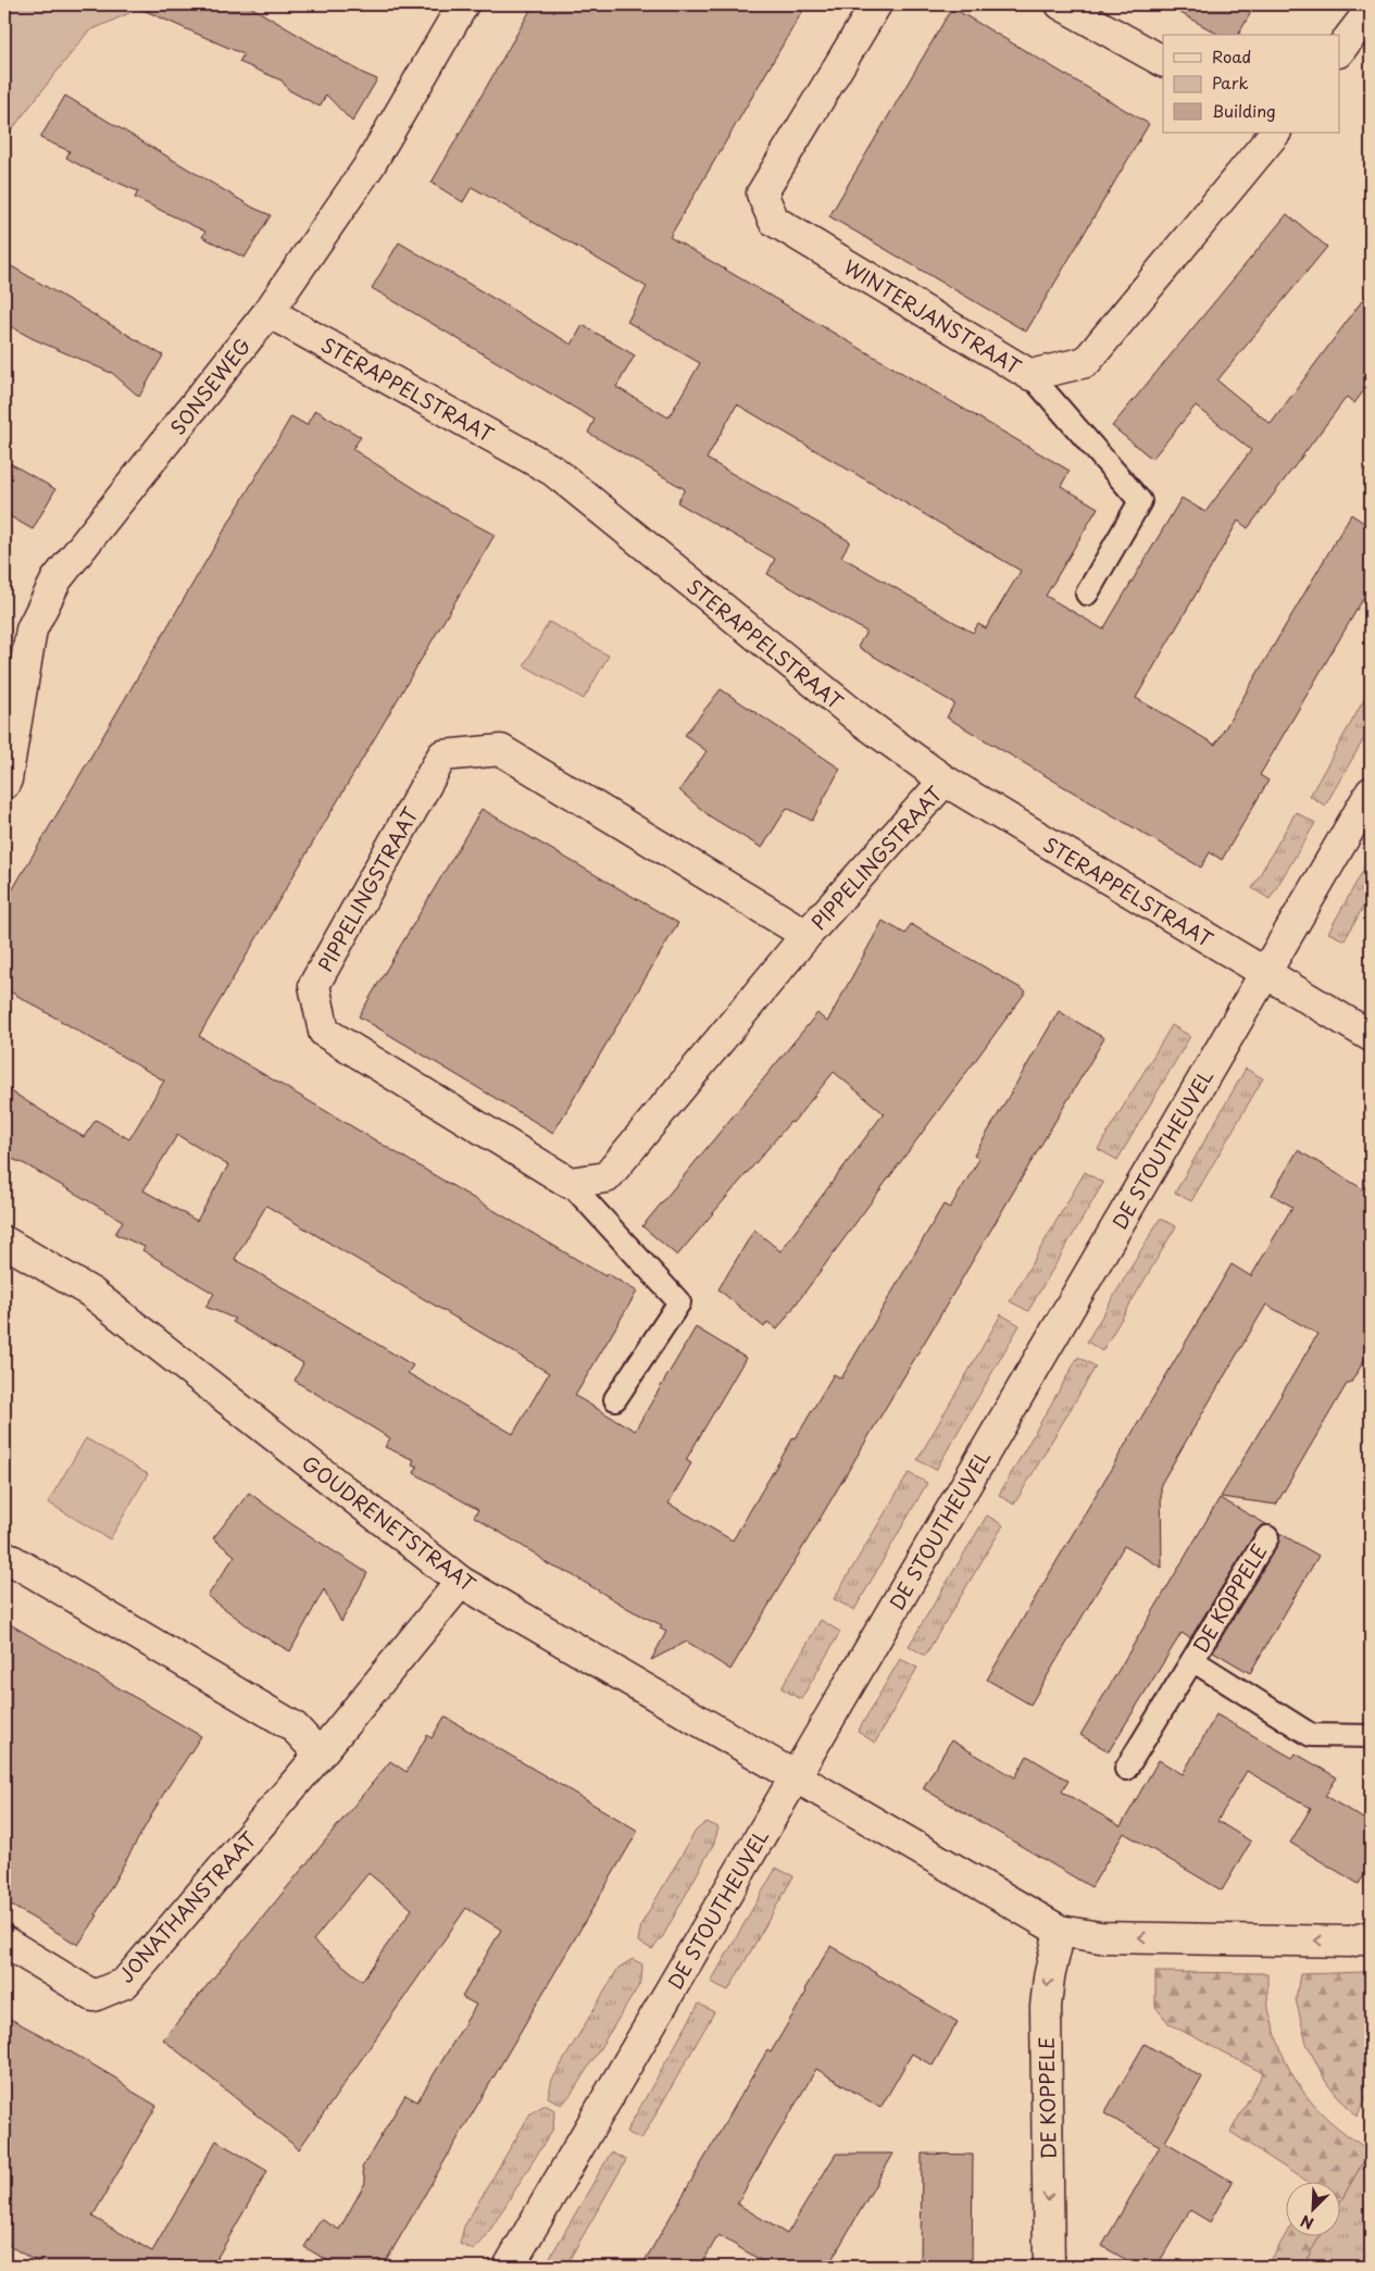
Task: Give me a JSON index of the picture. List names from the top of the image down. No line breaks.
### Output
{"streets":{"street":["WINTERJANSTRAAT","SONSEWEG","STERAPPELSTRAAT","PIPPELINGSTRAAT","DE STOUTHEUVEL","GOUDRENETSTRAAT","DE KOPPELE","JONATHANSTRAAT"]},"crossings":[["SONSEWEG","STERAPPELSTRAAT"],["STERAPPELSTRAAT","PIPPELINGSTRAAT"],["STERAPPELSTRAAT","DE STOUTHEUVEL"],["DE STOUTHEUVEL","GOUDRENETSTRAAT"],["GOUDRENETSTRAAT","JONATHANSTRAAT"]],"one_way":["DE KOPPELE"],"legend":["Road","Park","Building"],"north":"bottom left"}
